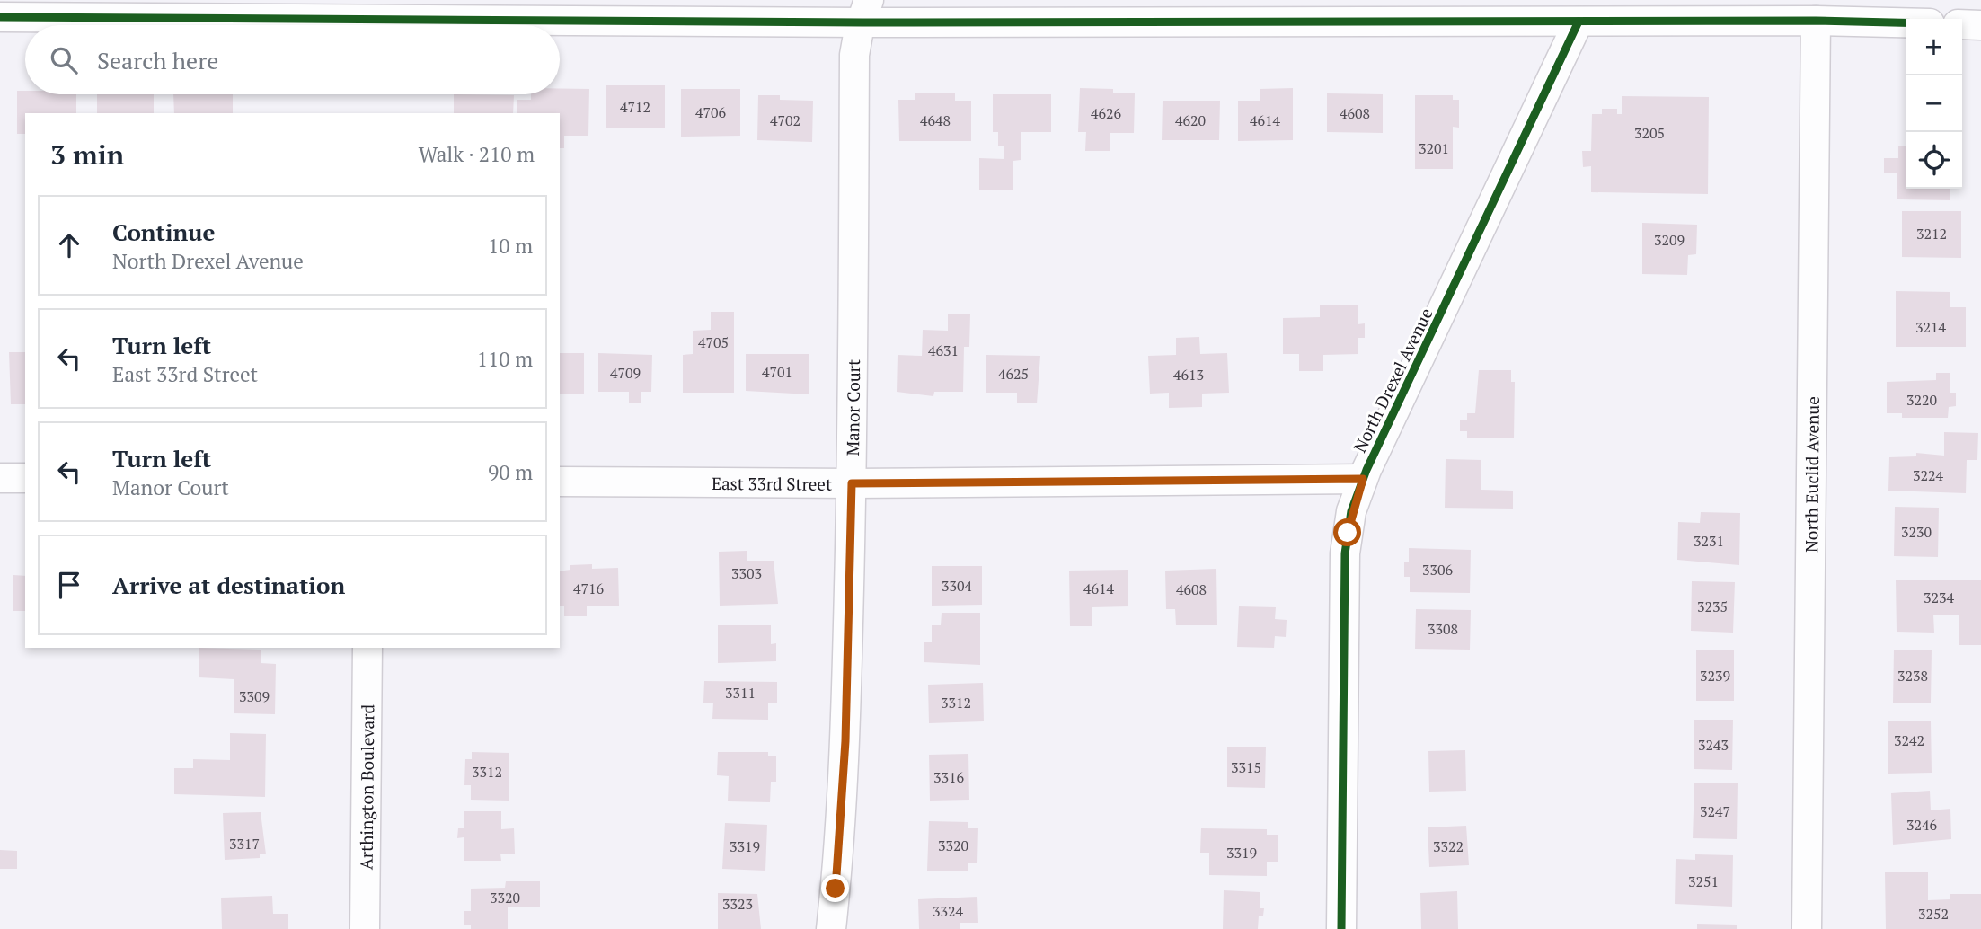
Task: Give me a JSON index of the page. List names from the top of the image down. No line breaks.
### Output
{"streets":{"street":["North Drexel Avenue","Manor Court","North Euclid Avenue","East 33rd Street","Arthington Boulevard"]},"crossings":[["North Drexel Avenue","East 33rd Street"],["Manor Court","East 33rd Street"]],"house_numbers":["4712","4706","4626","4608","4702","4648","4620","4614","3205","3201","3212","3209","3214","4705","4631","4701","4709","4625","4613","3220","3224","3230","3231","3306","3303","3304","4716","4614","4608","3234","3235","3308","3239","3238","3311","3309","3312","3242","3243","3315","3312","3316","3247","3246","3317","3320","3319","3322","3319","3251","3320","3323","3324","3252"],"page":{"map_buttons":["+","−"],"search":"Search here","heading":["3 min","Walk · 210 m"],"list":[["Continue","North Drexel Avenue","10 m"],["Turn left","East 33rd Street","110 m"],["Turn left","Manor Court","90 m"],"Arrive at destination"]}}
